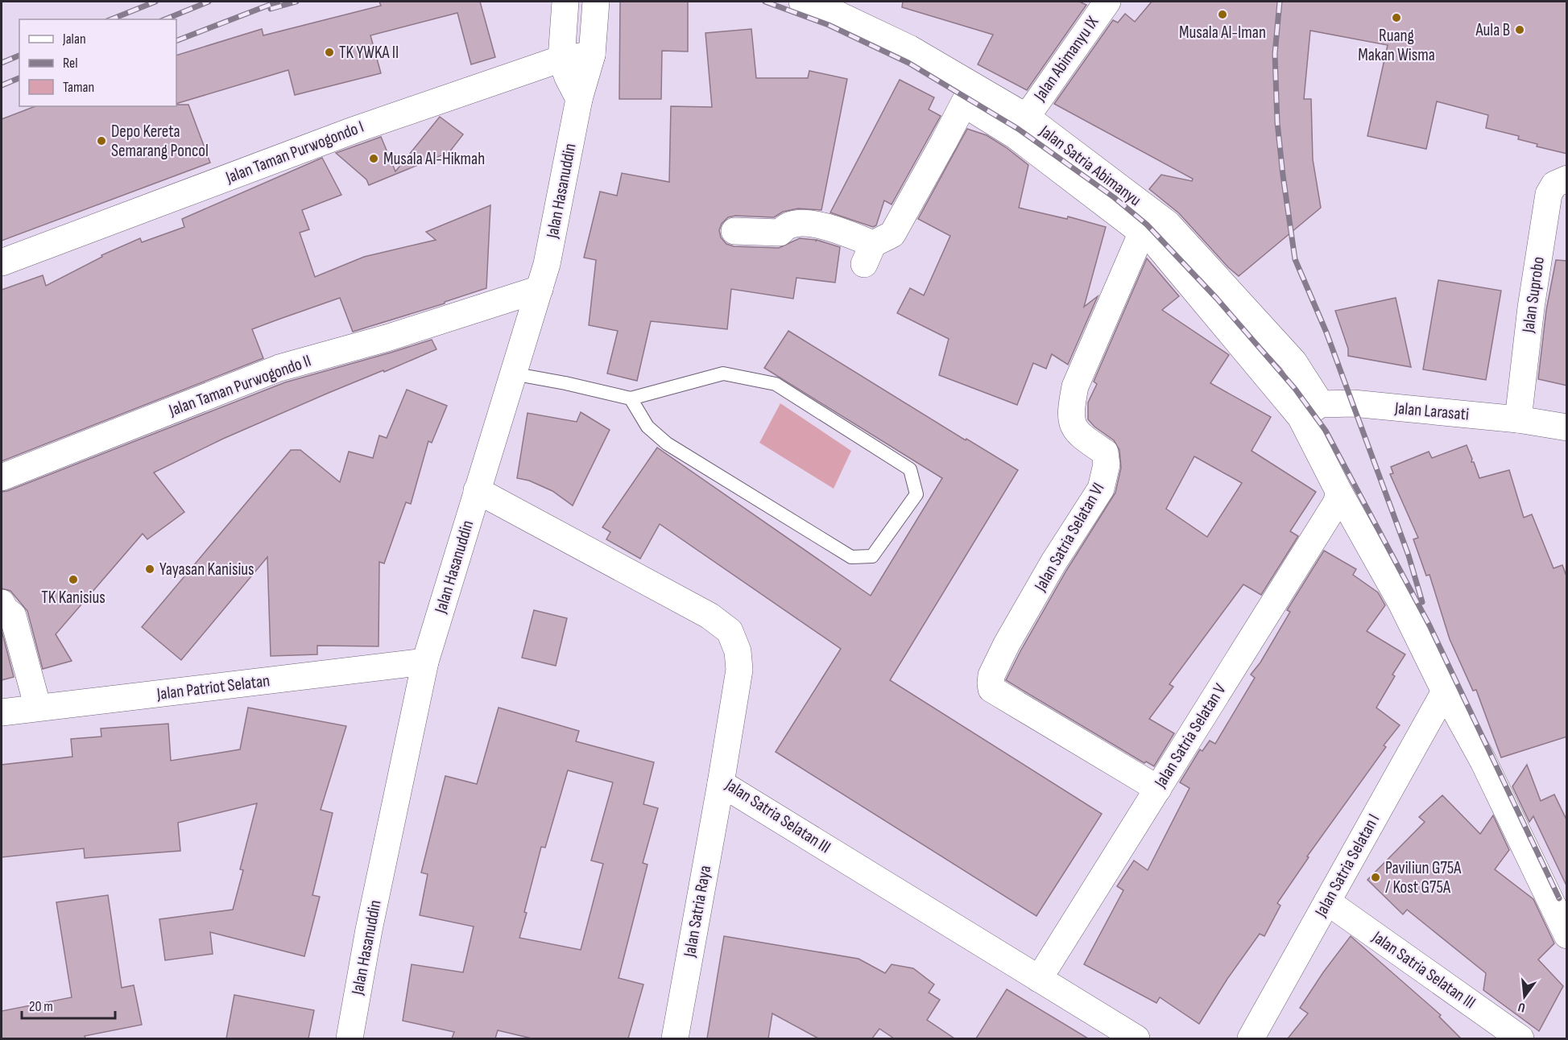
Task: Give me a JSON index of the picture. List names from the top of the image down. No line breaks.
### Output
{"streets":{"street":["Jalan Abimanyu IX","Jalan Taman Purwogondo I","Jalan Satria Abimanyu","Jalan Hasanuddin","Jalan Suprobo","Jalan Taman Purwogondo II","Jalan Larasati","Jalan Satria Selatan VI","Jalan Patriot Selatan","Jalan Satria Selatan V","Jalan Satria Selatan III","Jalan Satria Selatan I","Jalan Satria Raya"]},"crossings":[["Jalan Abimanyu IX","Jalan Satria Abimanyu"],["Jalan Taman Purwogondo I","Jalan Hasanuddin"],["Jalan Satria Abimanyu","Jalan Larasati"],["Jalan Satria Abimanyu","Jalan Satria Selatan VI"],["Jalan Satria Abimanyu","Jalan Satria Selatan V"],["Jalan Satria Abimanyu","Jalan Satria Selatan I"],["Jalan Hasanuddin","Jalan Taman Purwogondo II"],["Jalan Hasanuddin","Jalan Patriot Selatan"],["Jalan Hasanuddin","Jalan Satria Selatan III"],["Jalan Suprobo","Jalan Larasati"],["Jalan Satria Selatan VI","Jalan Satria Selatan V"],["Jalan Satria Selatan V","Jalan Satria Selatan III"],["Jalan Satria Selatan III","Jalan Satria Selatan I"],["Jalan Satria Selatan III","Jalan Satria Raya"]],"places":["Musala Al-Iman","Ruang Makan Wisma","Aula B","TK YWKA II","Depo Kereta Semarang Poncol","Musala Al-Hikmah","Yayasan Kanisius","TK Kanisius","Paviliun G75A / Kost G75A"],"legend":["Jalan","Rel","Taman"],"scale_bar":"20 m","north":"bottom"}
